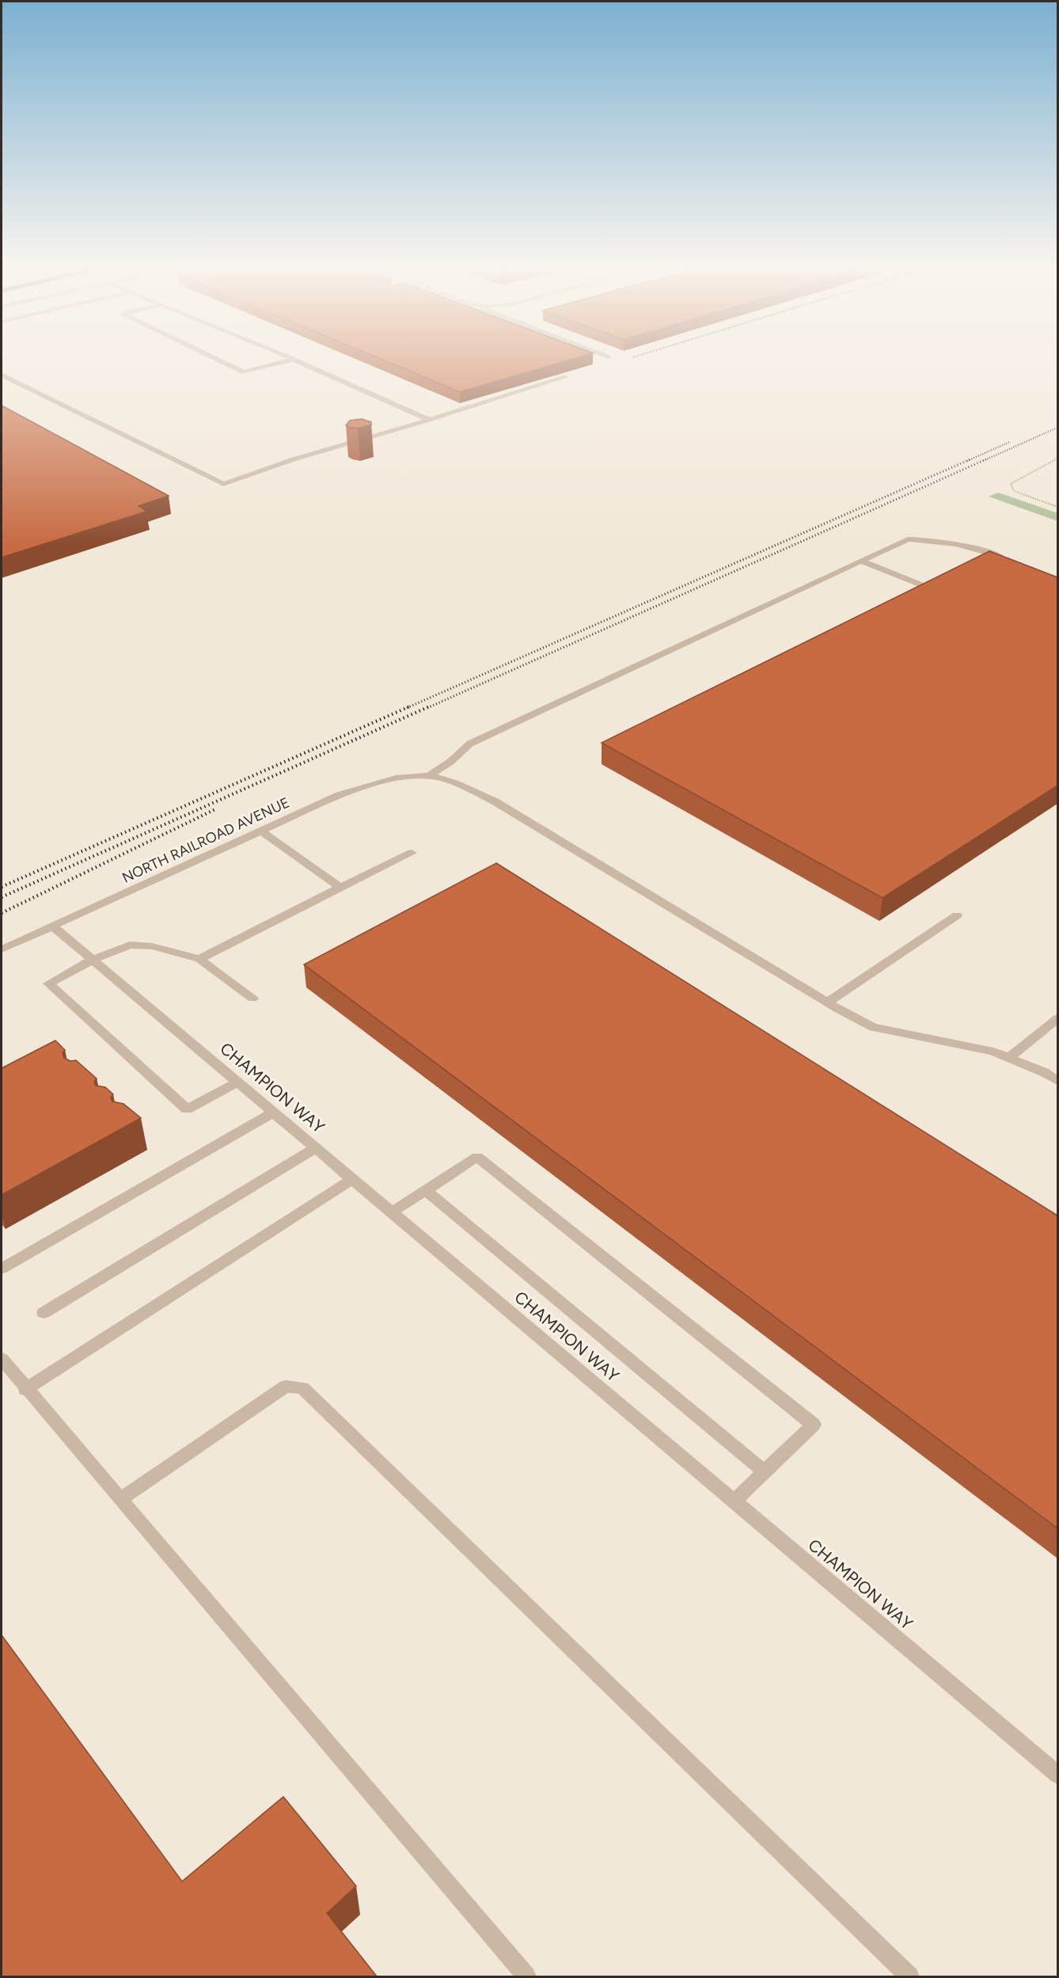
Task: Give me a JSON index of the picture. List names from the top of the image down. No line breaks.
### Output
{"streets":{"street":["NORTH RAILROAD AVENUE","CHAMPION WAY"]},"crossings":[["NORTH RAILROAD AVENUE","CHAMPION WAY"]]}
